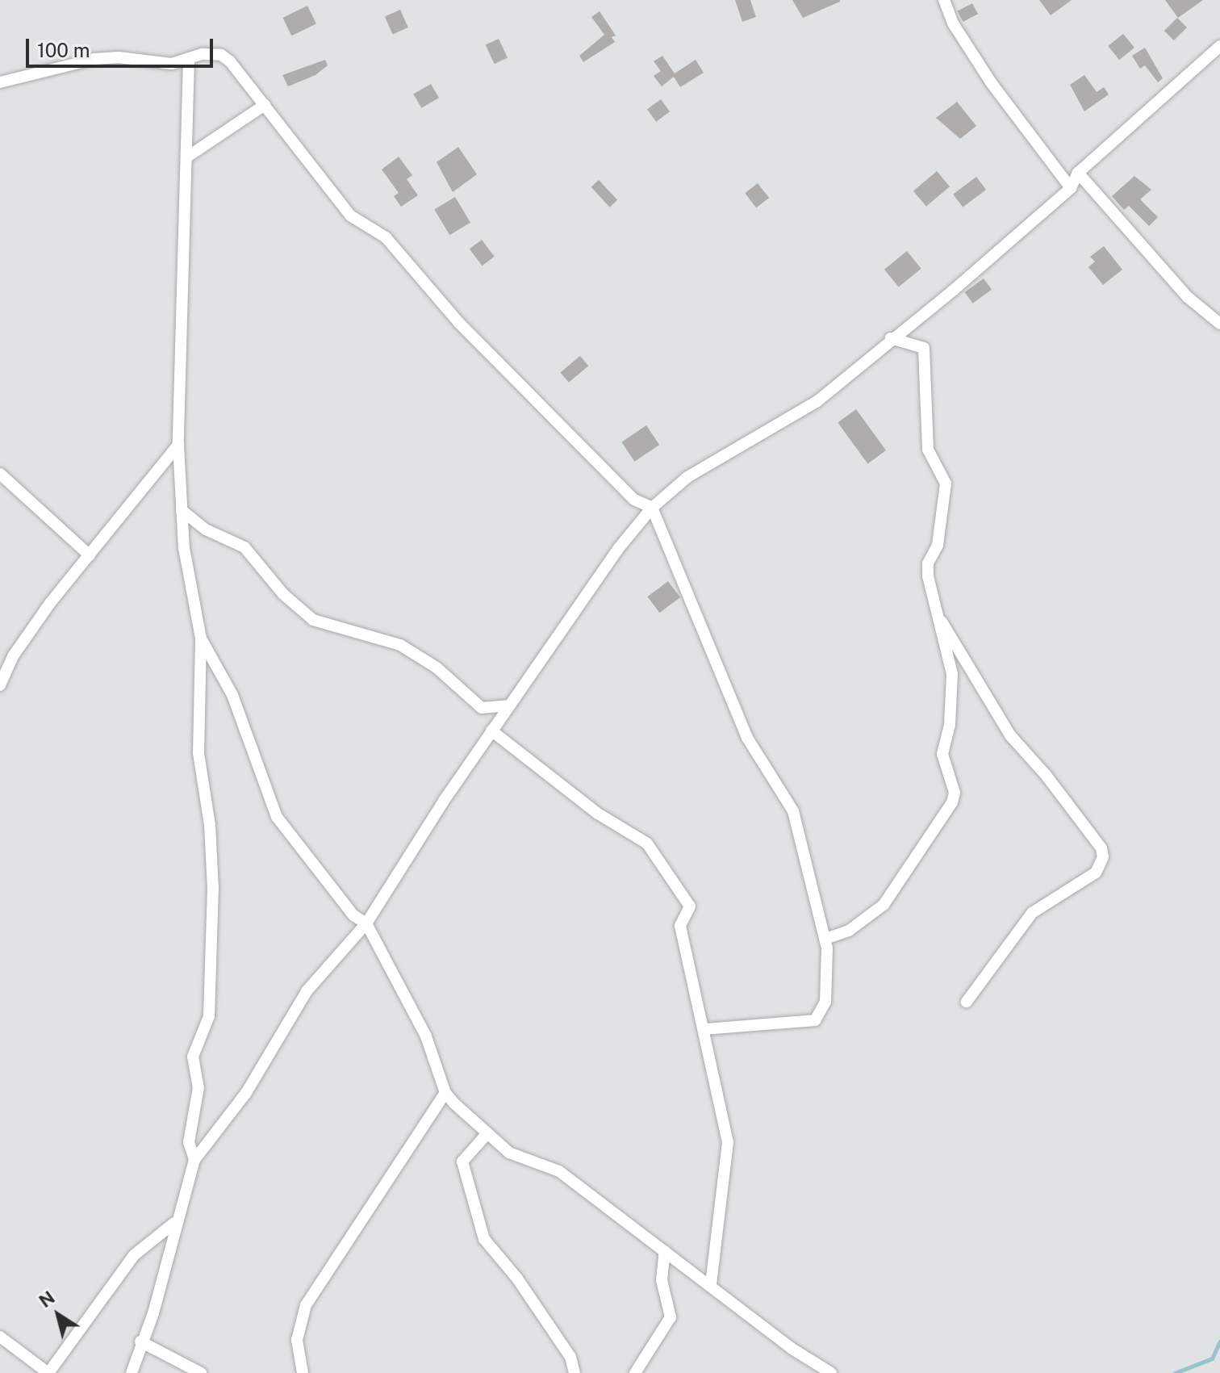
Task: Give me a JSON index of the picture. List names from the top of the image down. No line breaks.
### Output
{"scale_bar":"100 m","north":"top left"}
